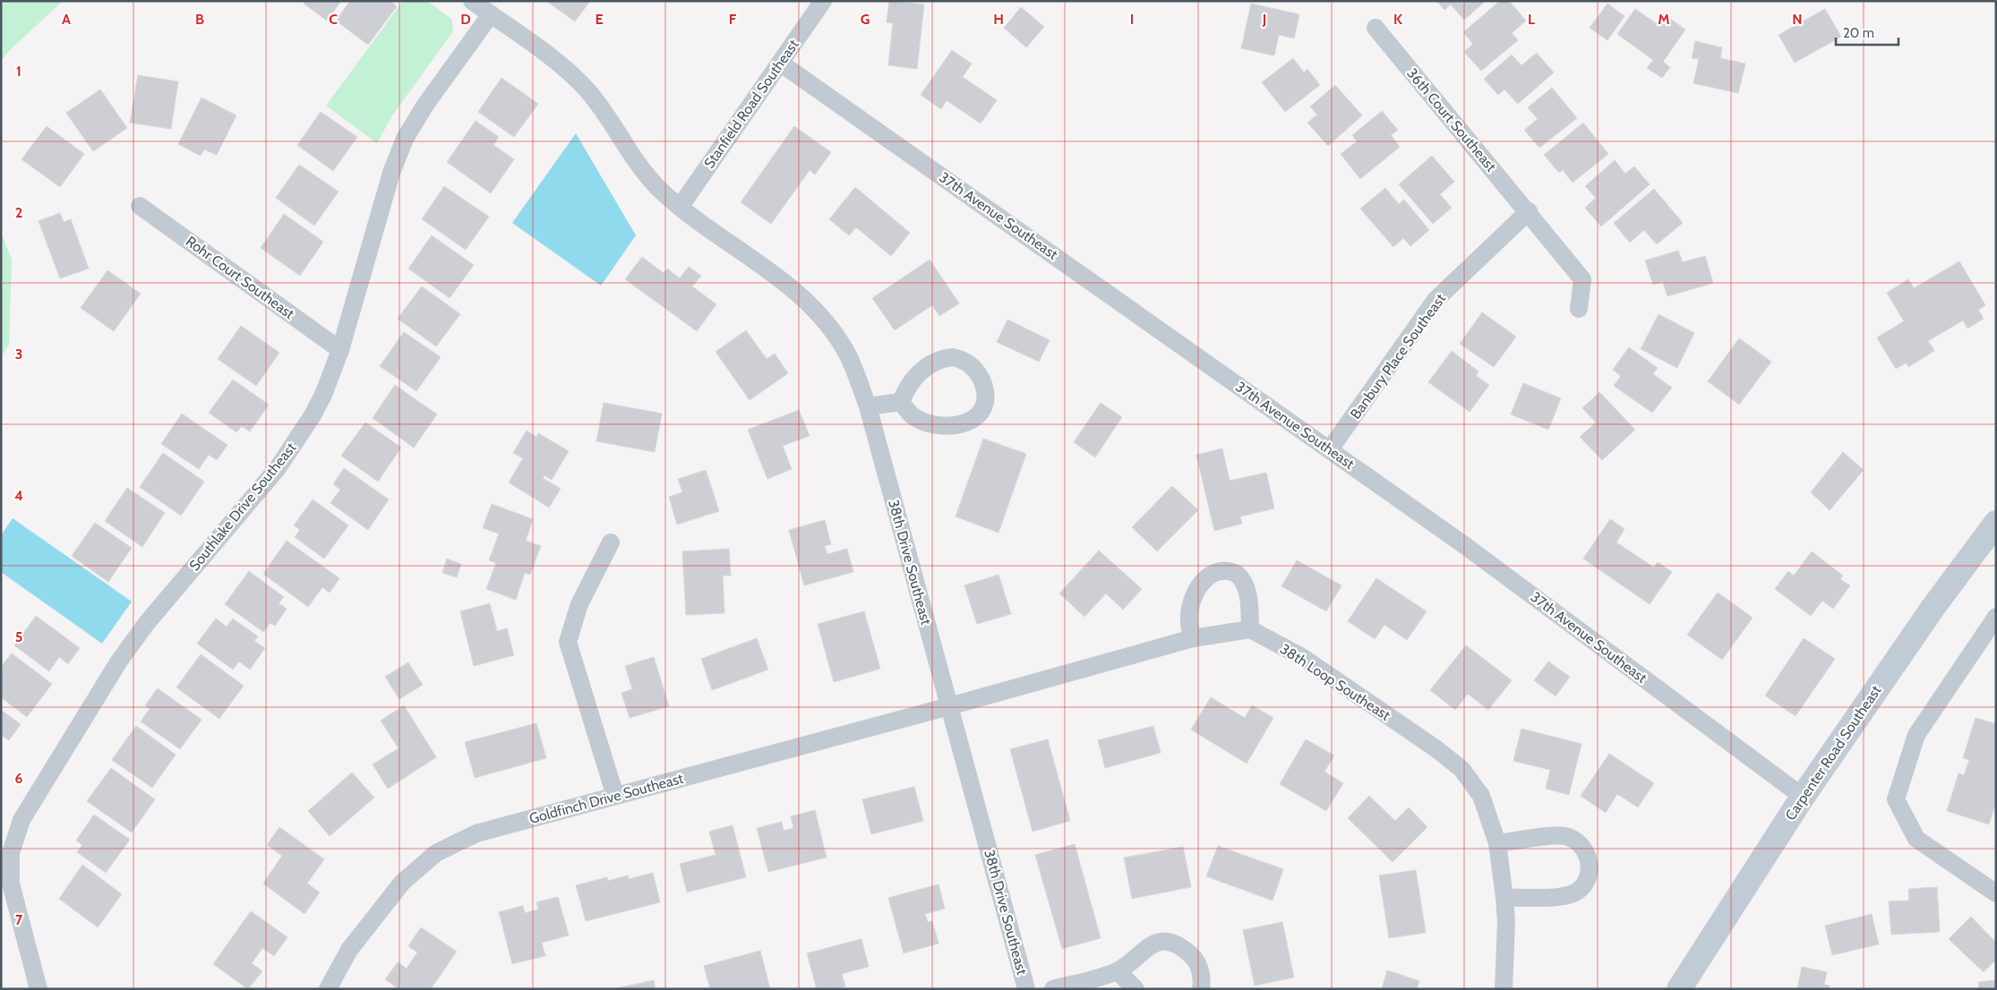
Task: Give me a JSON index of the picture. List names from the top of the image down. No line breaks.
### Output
{"streets":{"street":["Stanfield Road Southeast","36th Court Southeast","37th Avenue Southeast","Rohr Court Southeast","Banbury Place Southeast","Southlake Drive Southeast","38th Drive Southeast","38th Loop Southeast","Carpenter Road Southeast","Goldfinch Drive Southeast"]},"crossings":[["Stanfield Road Southeast","37th Avenue Southeast"],["Stanfield Road Southeast","38th Drive Southeast"],["36th Court Southeast","Banbury Place Southeast"],["37th Avenue Southeast","Banbury Place Southeast"],["37th Avenue Southeast","Carpenter Road Southeast"],["Rohr Court Southeast","Southlake Drive Southeast"],["Southlake Drive Southeast","38th Drive Southeast"],["38th Drive Southeast","Goldfinch Drive Southeast"]],"scale_bar":"20 m","grid":{"columns":["A","B","C","D","E","F","G","H","I","J","K","L","M","N"],"rows":["1","2","3","4","5","6","7"]}}
